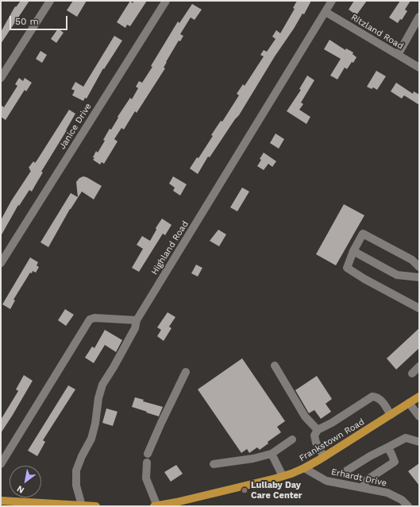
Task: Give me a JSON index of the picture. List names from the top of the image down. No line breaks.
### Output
{"streets":{"main road":["Frankstown Road"],"street":["Ritzland Road","Janice Drive","Highland Road","Erhardt Drive"]},"crossings":[["Ritzland Road","Highland Road"],["Frankstown Road","Erhardt Drive"]],"places":["Lullaby Day Care Center"],"scale_bar":"50 m","north":"bottom left"}
